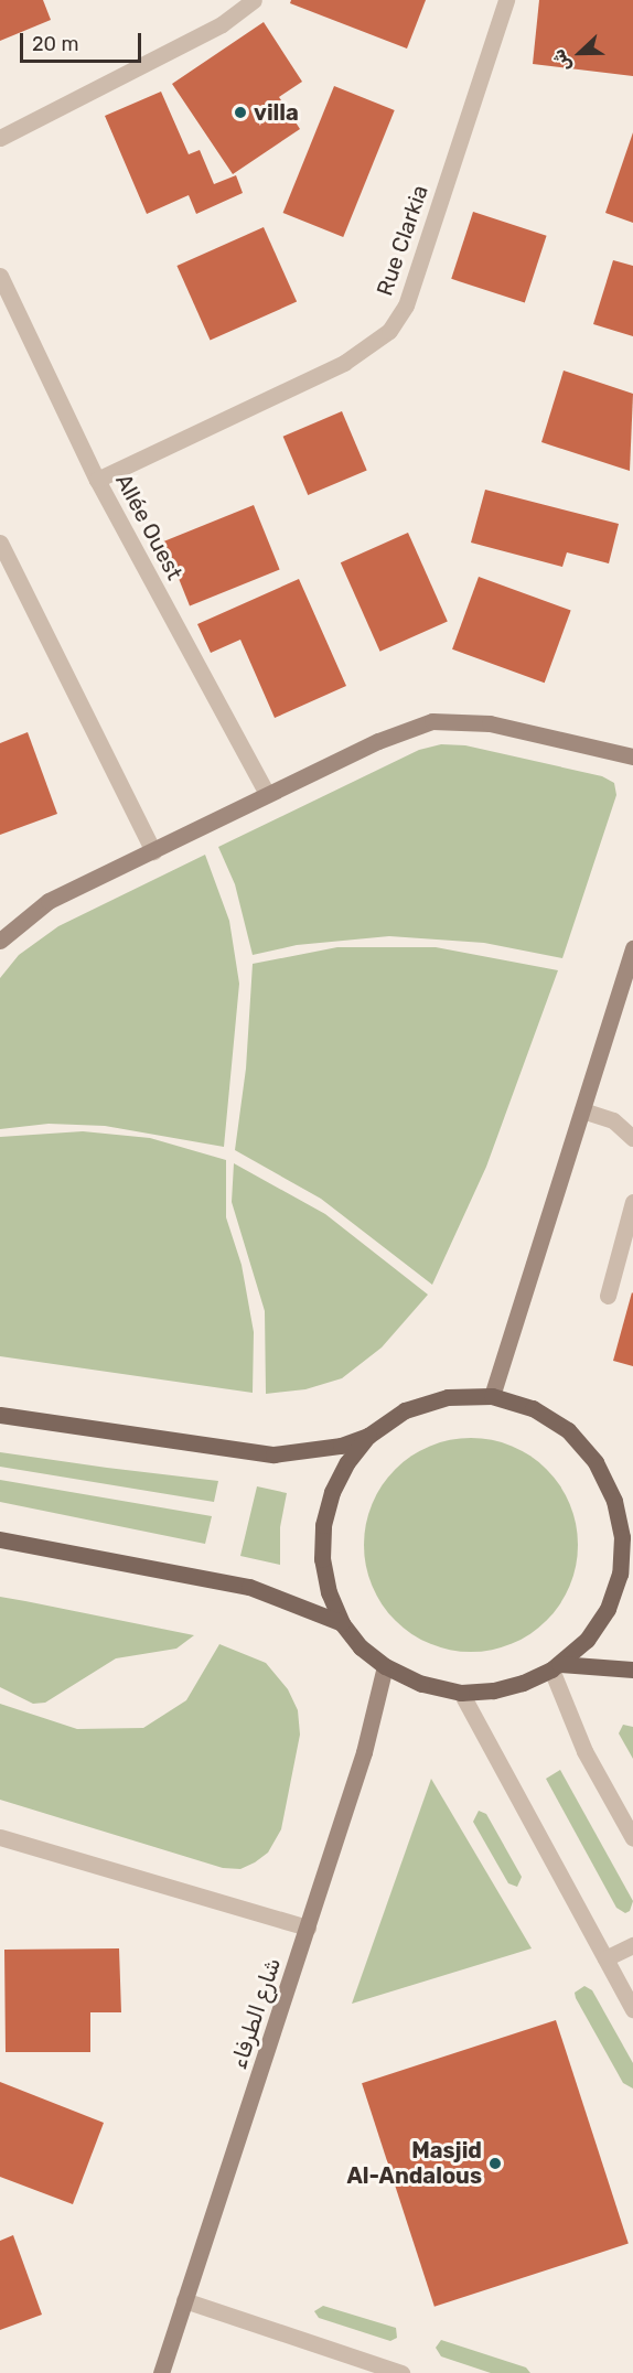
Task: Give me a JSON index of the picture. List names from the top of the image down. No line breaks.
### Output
{"streets":{"street":["Rue Clarkia","Allée Ouest","شارع الطرفاء"]},"crossings":[["Rue Clarkia","Allée Ouest"]],"places":["villa","Masjid Al-Andalous"],"scale_bar":"20 m","north":"left"}
